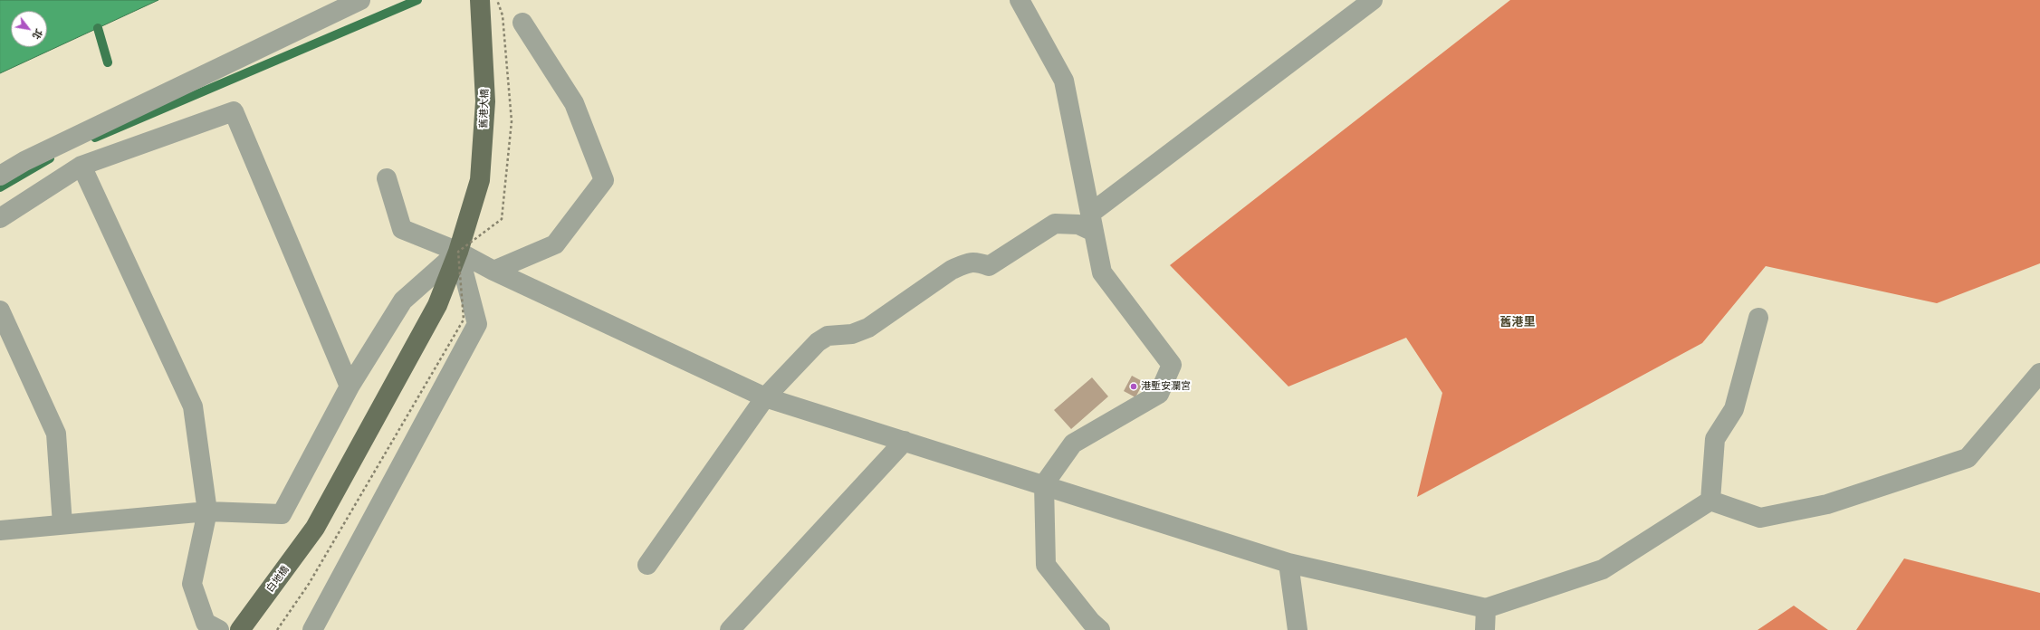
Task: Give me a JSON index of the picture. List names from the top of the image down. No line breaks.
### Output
{"streets":{"main road":["舊港大橋","白地橋"]},"crossings":[["舊港大橋","白地橋"]],"districts":["舊港里"],"places":["港塹安瀾宮"],"north":"bottom right"}
